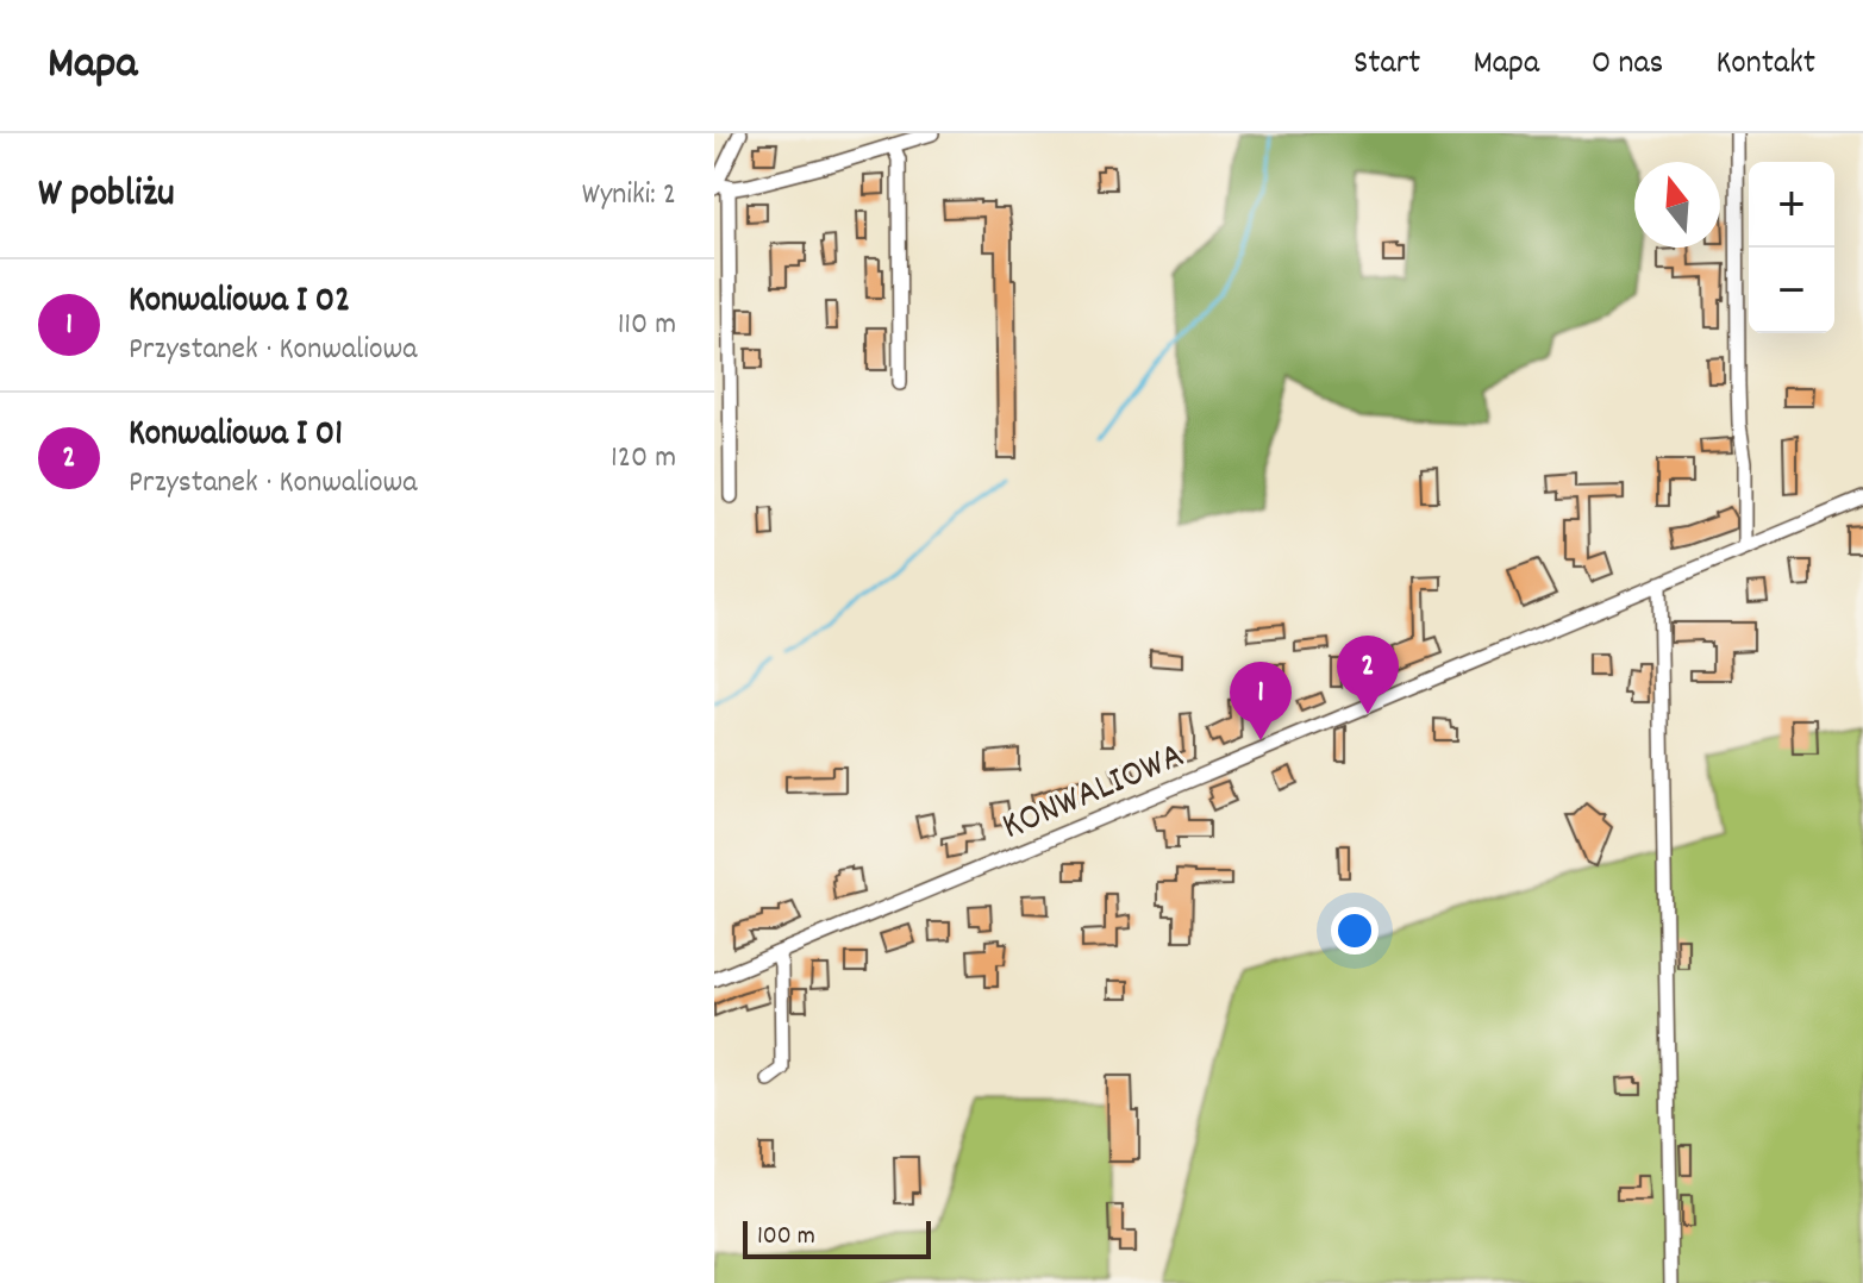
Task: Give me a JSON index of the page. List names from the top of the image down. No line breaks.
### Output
{"streets":{"street":["KONWALIOWA"]},"scale_bar":"100 m","north":"top","page":{"header":"Mapa","nav":["Start","Mapa","O nas","Kontakt"],"heading":["W pobliżu","Wyniki: 2"],"map_buttons":["+","−"],"list":[{"mark":"1","name":"Konwaliowa I 02","note":"Przystanek · Konwaliowa","value":"110 m"},{"mark":"2","name":"Konwaliowa I 01","note":"Przystanek · Konwaliowa","value":"120 m"}],"pins":["2","1"],"scale":"100 m"}}
